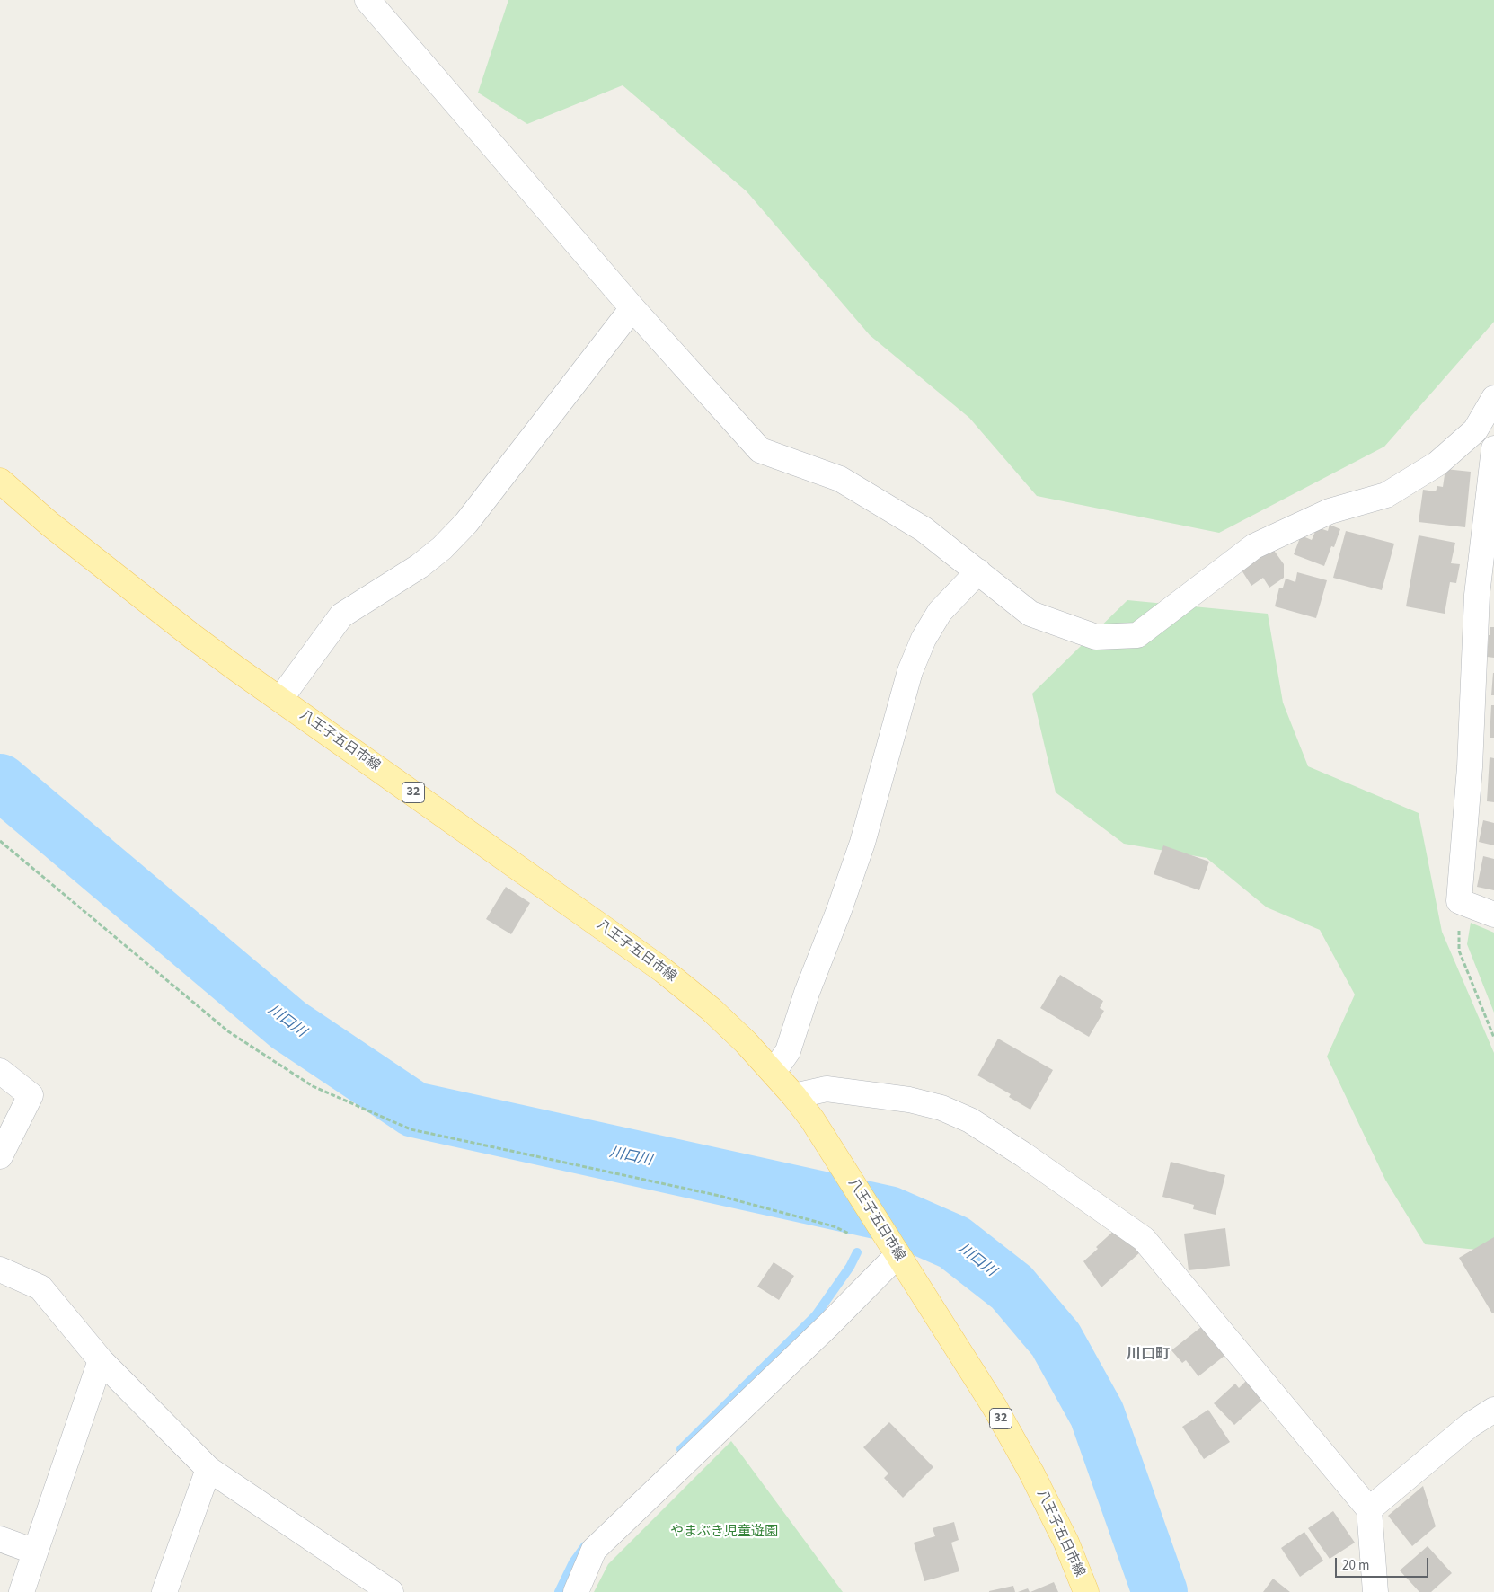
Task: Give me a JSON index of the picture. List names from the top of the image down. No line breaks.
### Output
{"streets":{"main road":["八王子五日市線","32"]},"districts":["川口町"],"water":["川口川"],"parks":["やまぶき児童遊園"],"scale_bar":"20 m"}
